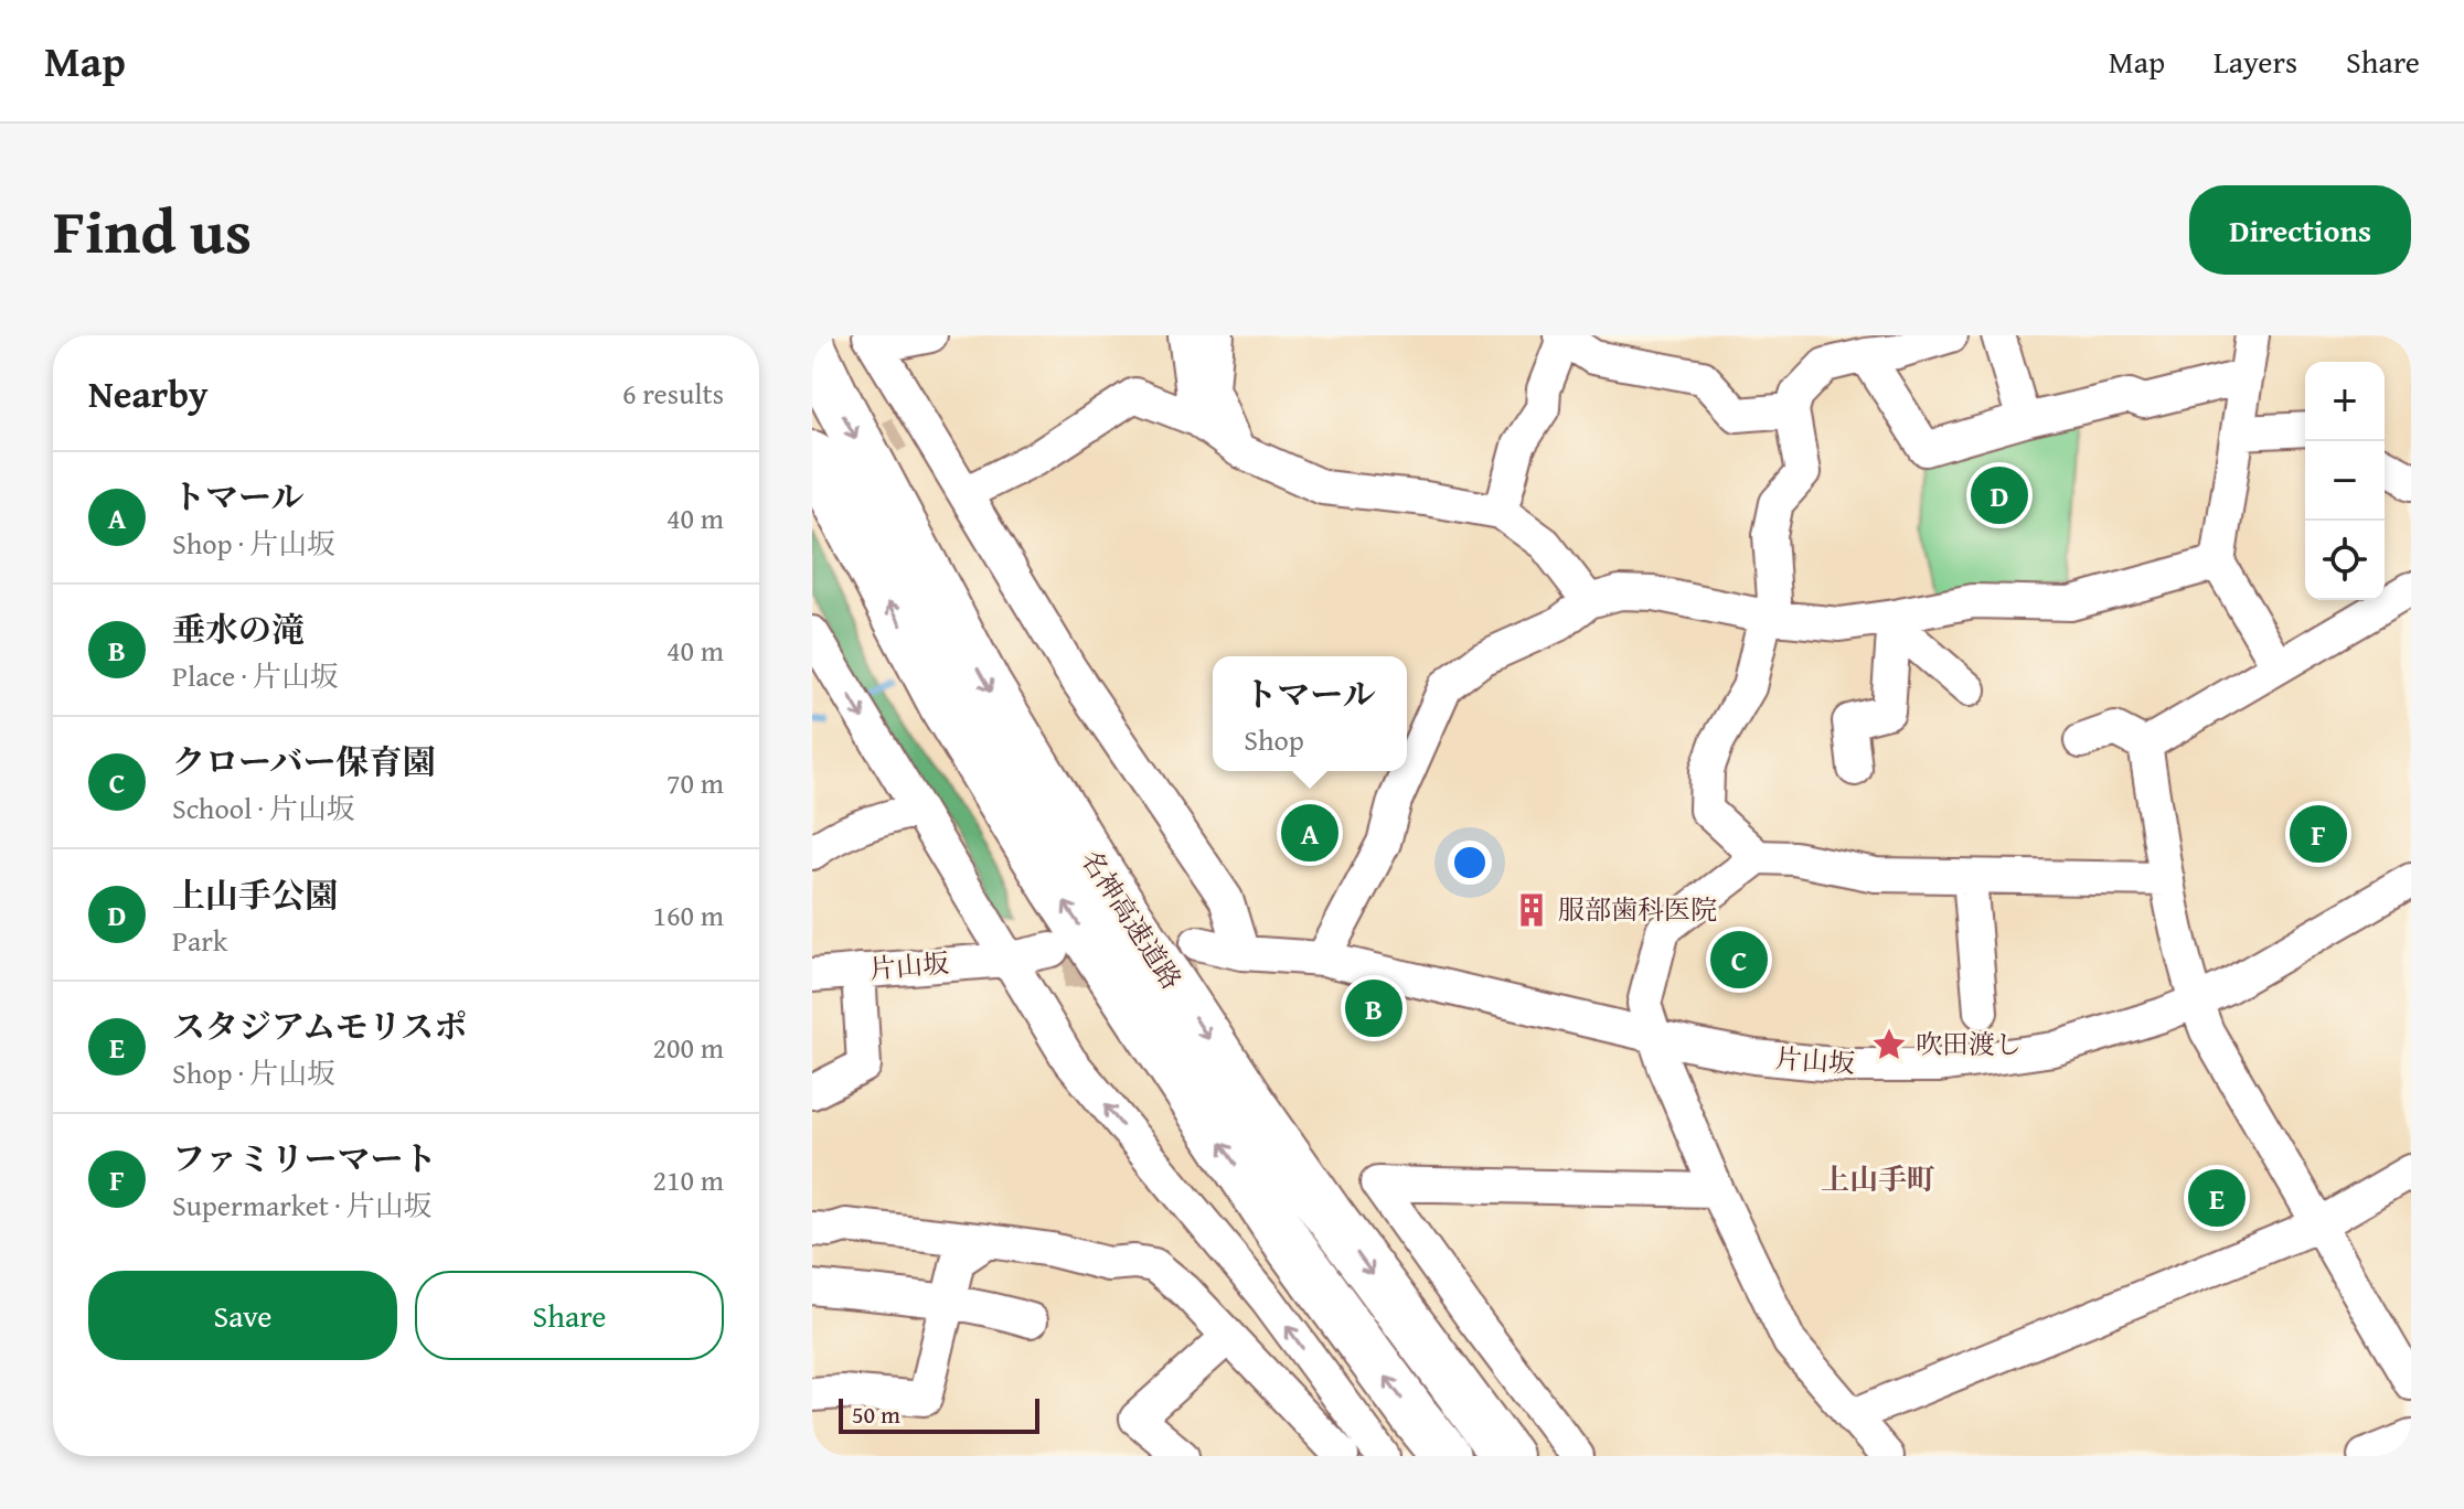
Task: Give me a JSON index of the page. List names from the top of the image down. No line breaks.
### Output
{"streets":{"highway":["名神高速道路"],"street":["片山坂"]},"districts":["上山手町"],"places":{"building":["服部歯科医院"],"place":["吹田渡し"]},"scale_bar":"50 m","page":{"header":"Map","nav":["Map","Layers","Share"],"title":"Find us","buttons":["Directions",["Save","Share"]],"heading":["Nearby","6 results"],"map_buttons":["+","−"],"list":[{"mark":"A","name":"トマール","note":"Shop · 片山坂","value":"40 m"},{"mark":"B","name":"垂水の滝","note":"Place · 片山坂","value":"40 m"},{"mark":"C","name":"クローバー保育園","note":"School · 片山坂","value":"70 m"},{"mark":"D","name":"上山手公園","note":"Park","value":"160 m"},{"mark":"E","name":"スタジアムモリスポ","note":"Shop · 片山坂","value":"200 m"},{"mark":"F","name":"ファミリーマート","note":"Supermarket · 片山坂","value":"210 m"}],"pins":["D","A","F","C","B","E"],"popup":["トマール","Shop"],"scale":"50 m"}}
